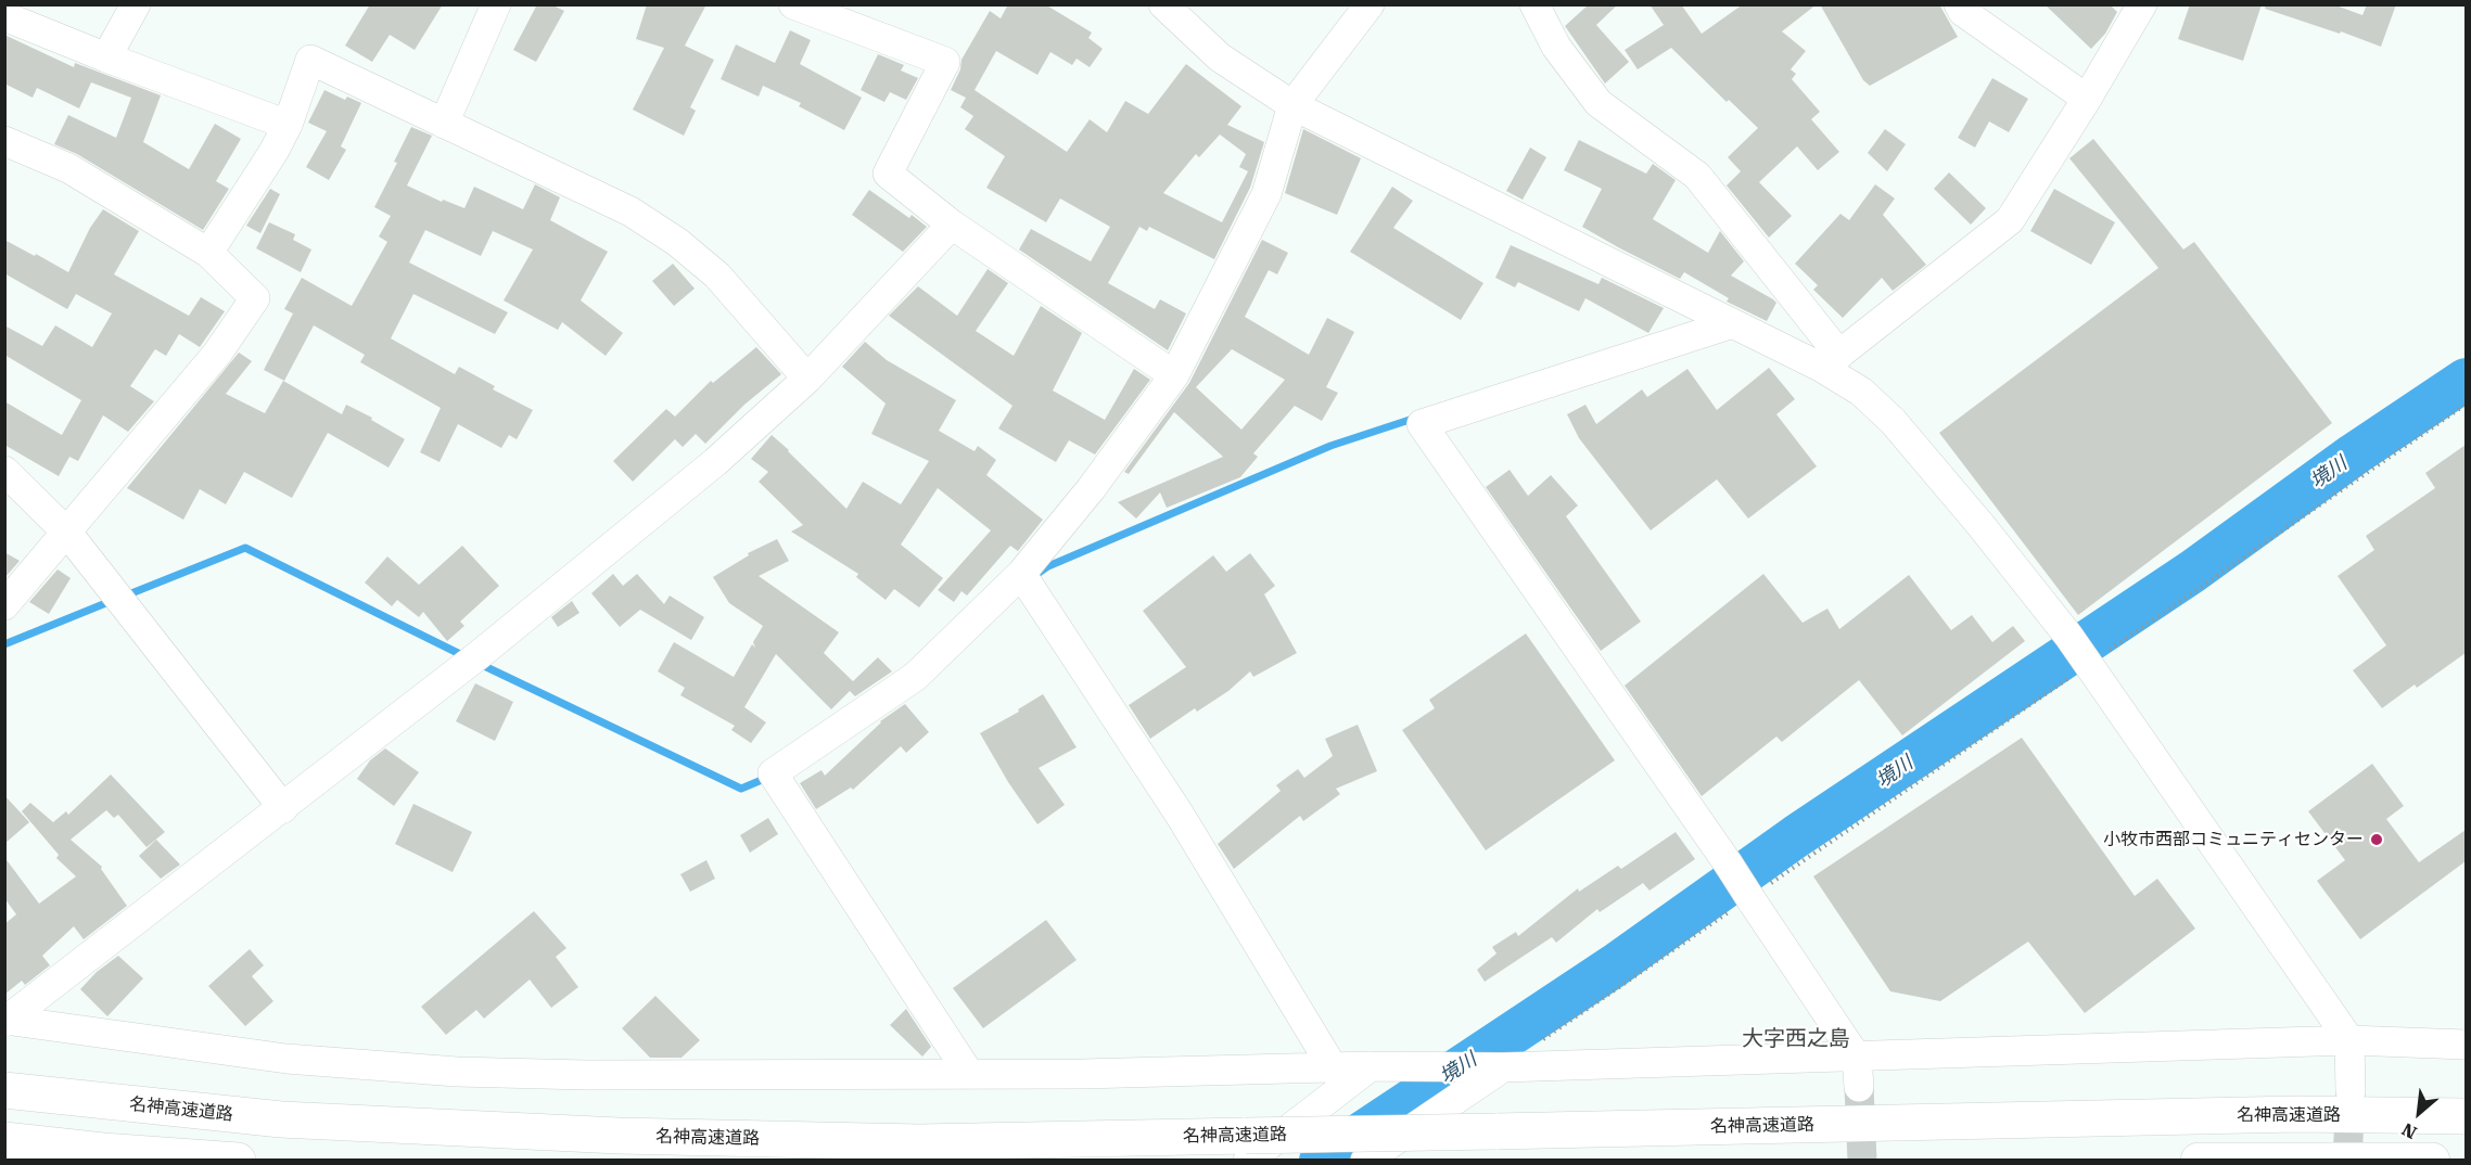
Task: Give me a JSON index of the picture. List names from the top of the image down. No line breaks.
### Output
{"streets":{"highway":["名神高速道路"]},"districts":["大字西之島"],"water":["境川"],"places":["小牧市西部コミュニティセンター"],"north":"bottom left"}
